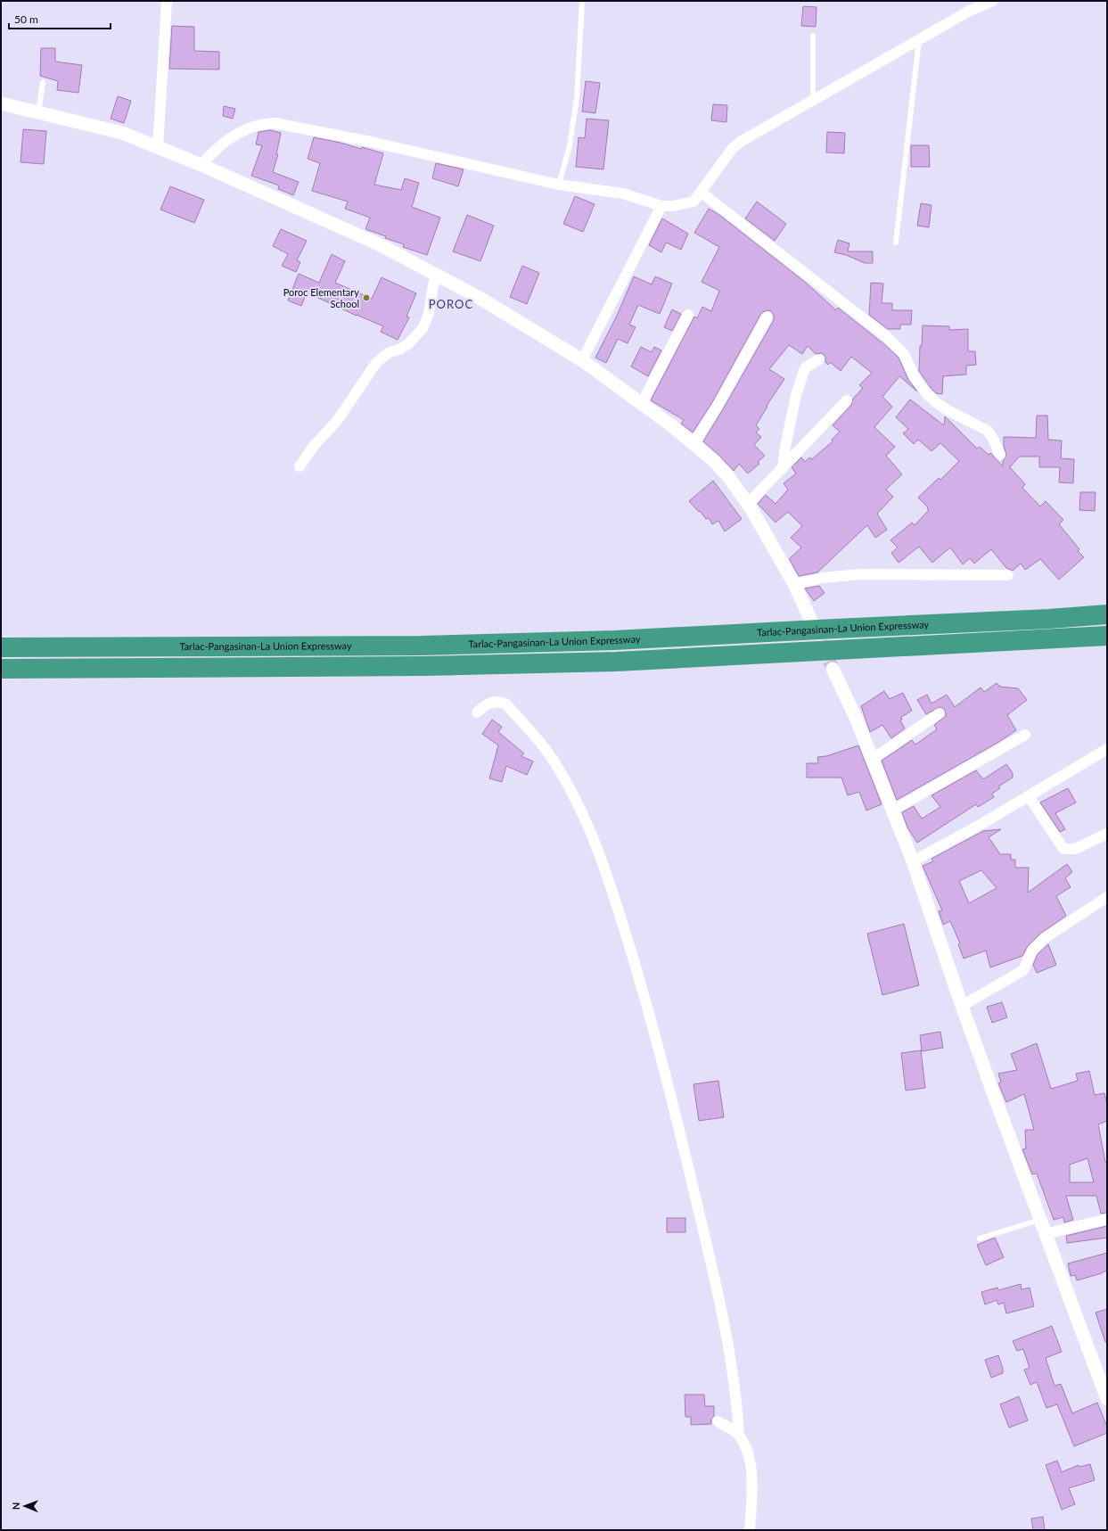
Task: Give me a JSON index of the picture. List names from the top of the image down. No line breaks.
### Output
{"streets":{"highway":["Tarlac-Pangasinan-La Union Expressway"]},"districts":["POROC"],"places":["Poroc Elementary School"],"scale_bar":"50 m","north":"left"}
